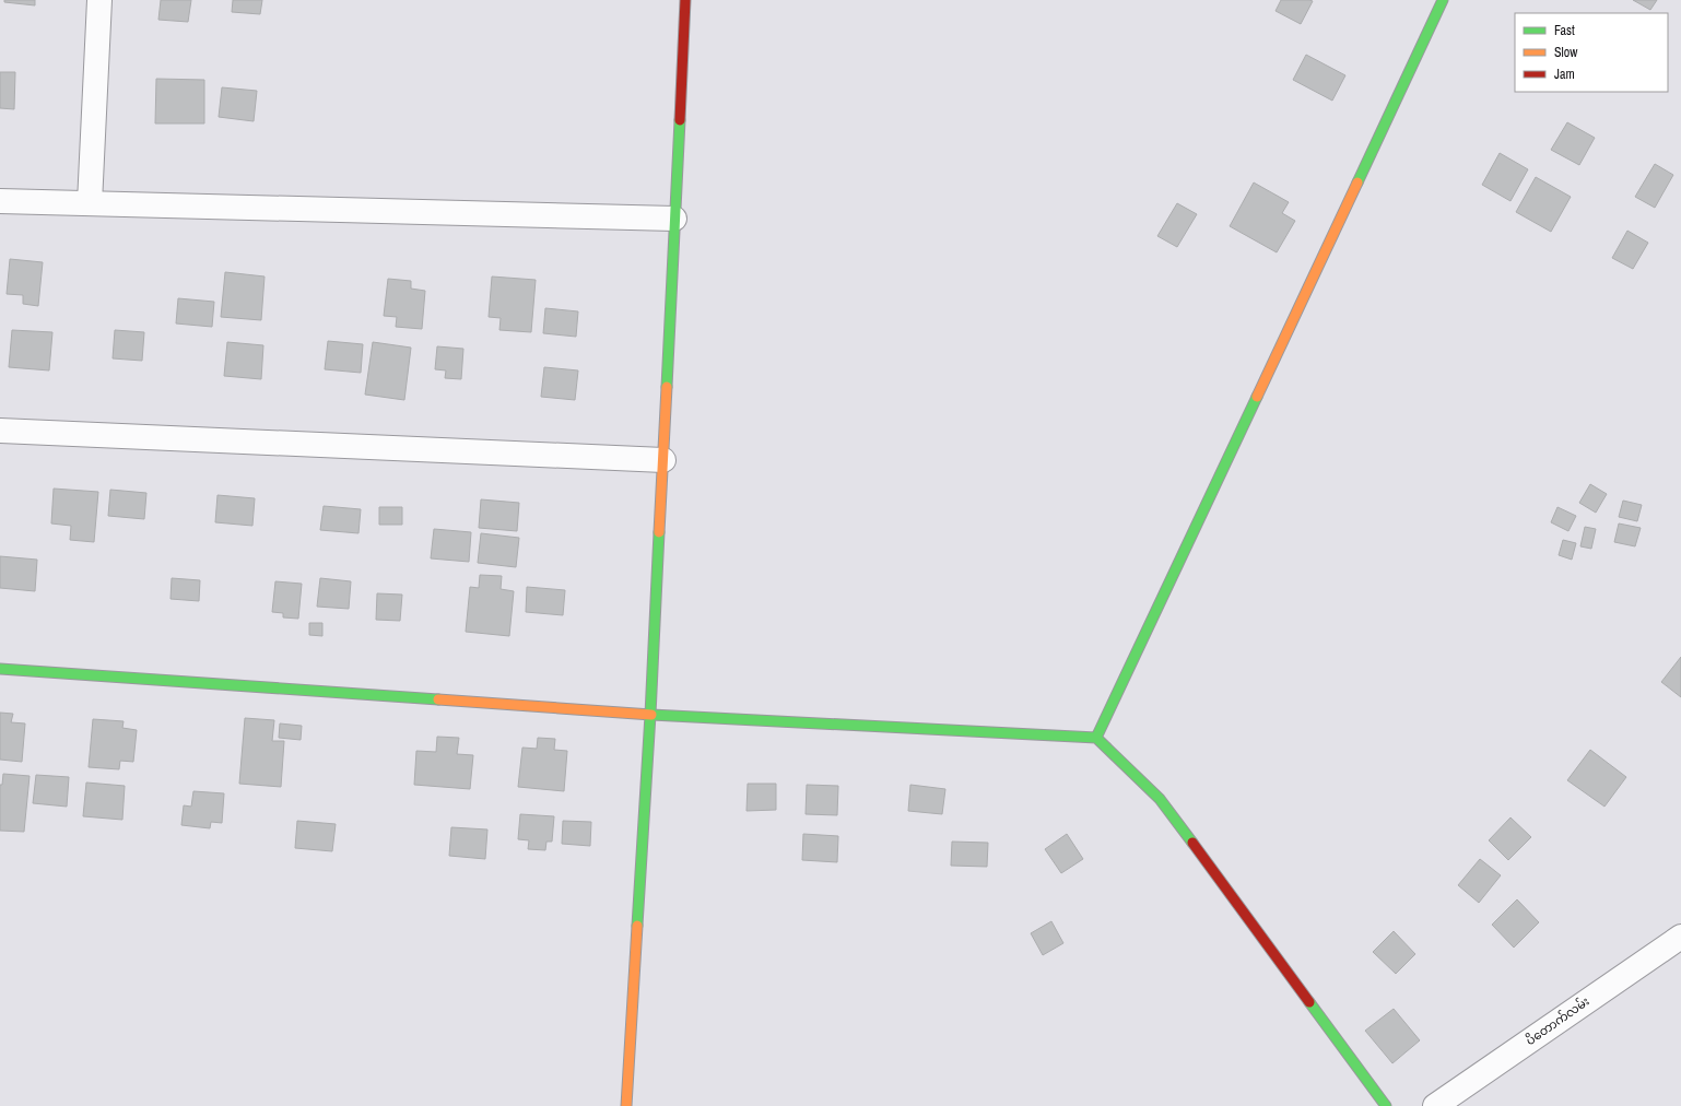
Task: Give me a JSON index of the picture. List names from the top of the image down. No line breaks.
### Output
{"streets":{"street":["ပိတောက်လမ်း"]},"legend":["Fast","Slow","Jam"]}
